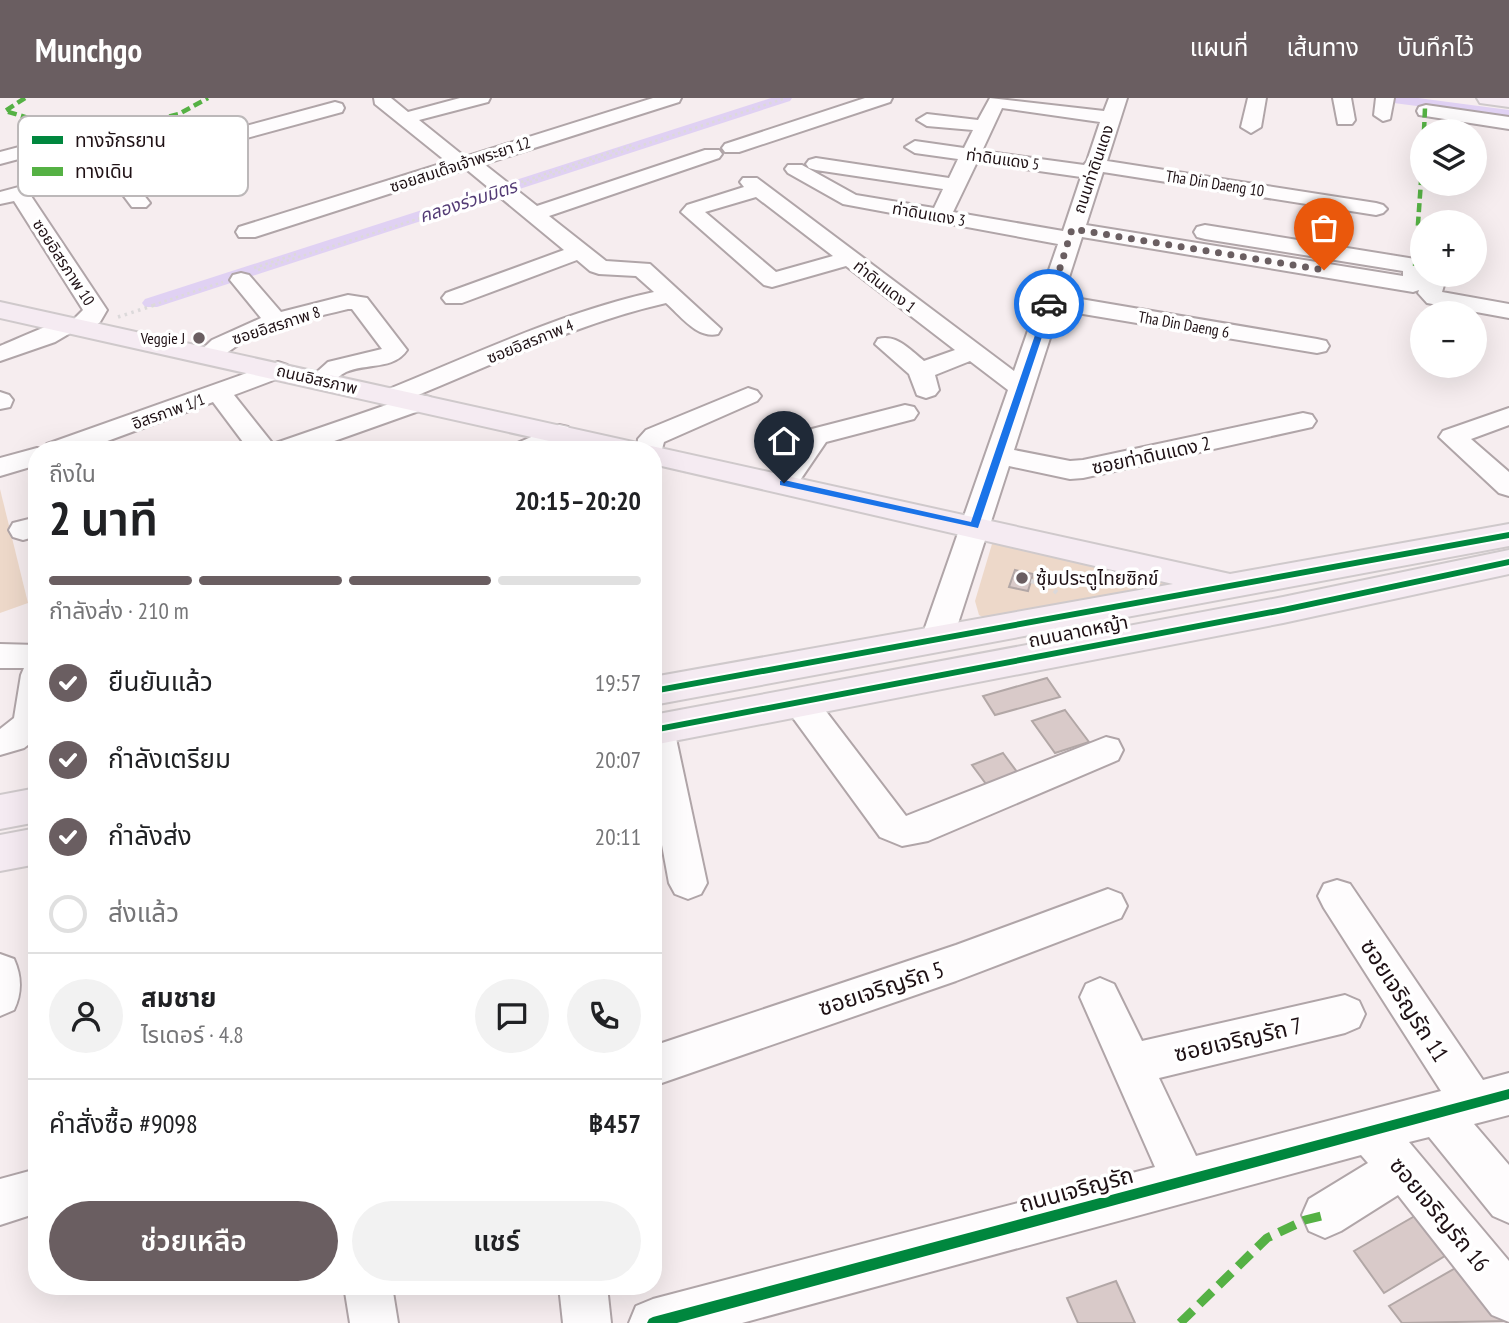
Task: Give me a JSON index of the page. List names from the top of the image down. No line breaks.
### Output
{"streets":{"main road":["ถนนอิสรภาพ","ถนนลาดหญ้า"],"street":["ท่าดินแดง 5","ซอยสมเด็จเจ้าพระยา 12","ถนนท่าดินแดง","Tha Din Daeng 10","ท่าดินแดง 3","ซอยอิสรภาพ 10","ท่าดินแดง 1","Tha Din Daeng 6","ซอยอิสรภาพ 8","ซอยอิสรภาพ 4","อิสรภาพ 1/1","ซอยท่าดินแดง 2","ซอยเจริญรัถ 5","ซอยเจริญรัถ 11","ซอยเจริญรัถ 7","ถนนเจริญรัถ","ซอยเจริญรัถ 16"]},"crossings":[["ท่าดินแดง 5","ถนนท่าดินแดง"],["ท่าดินแดง 5","Tha Din Daeng 10"],["ถนนท่าดินแดง","Tha Din Daeng 10"],["ถนนท่าดินแดง","ท่าดินแดง 3"],["ถนนท่าดินแดง","ท่าดินแดง 1"],["ถนนท่าดินแดง","Tha Din Daeng 6"],["ถนนท่าดินแดง","ซอยท่าดินแดง 2"],["ถนนท่าดินแดง","ถนนลาดหญ้า"],["ซอยอิสรภาพ 10","ถนนอิสรภาพ"],["ซอยอิสรภาพ 8","ถนนอิสรภาพ"],["ซอยอิสรภาพ 4","ถนนอิสรภาพ"],["ถนนอิสรภาพ","อิสรภาพ 1/1"],["ซอยเจริญรัถ 11","ถนนเจริญรัถ"],["ถนนเจริญรัถ","ซอยเจริญรัถ 16"]],"water":["คลองร่วมมิตร"],"places":["Veggie J","ซุ้มประตูไทยซิกข์"],"legend":["ทางจักรยาน","ทางเดิน"],"page":{"header":"Munchgo","nav":["แผนที่","เส้นทาง","บันทึกไว้"],"map_buttons":["+","−"],"heading":["2 นาที","ถึงใน","20:15–20:20"],"panel":["สมชาย","ไรเดอร์ · 4.8","คำสั่งซื้อ #9098","฿457"],"bar":"กำลังส่ง · 210 m","list":[["ยืนยันแล้ว","19:57"],["กำลังเตรียม","20:07"],["กำลังส่ง","20:11"],"ส่งแล้ว"],"buttons":["ช่วยเหลือ","แชร์"]}}
